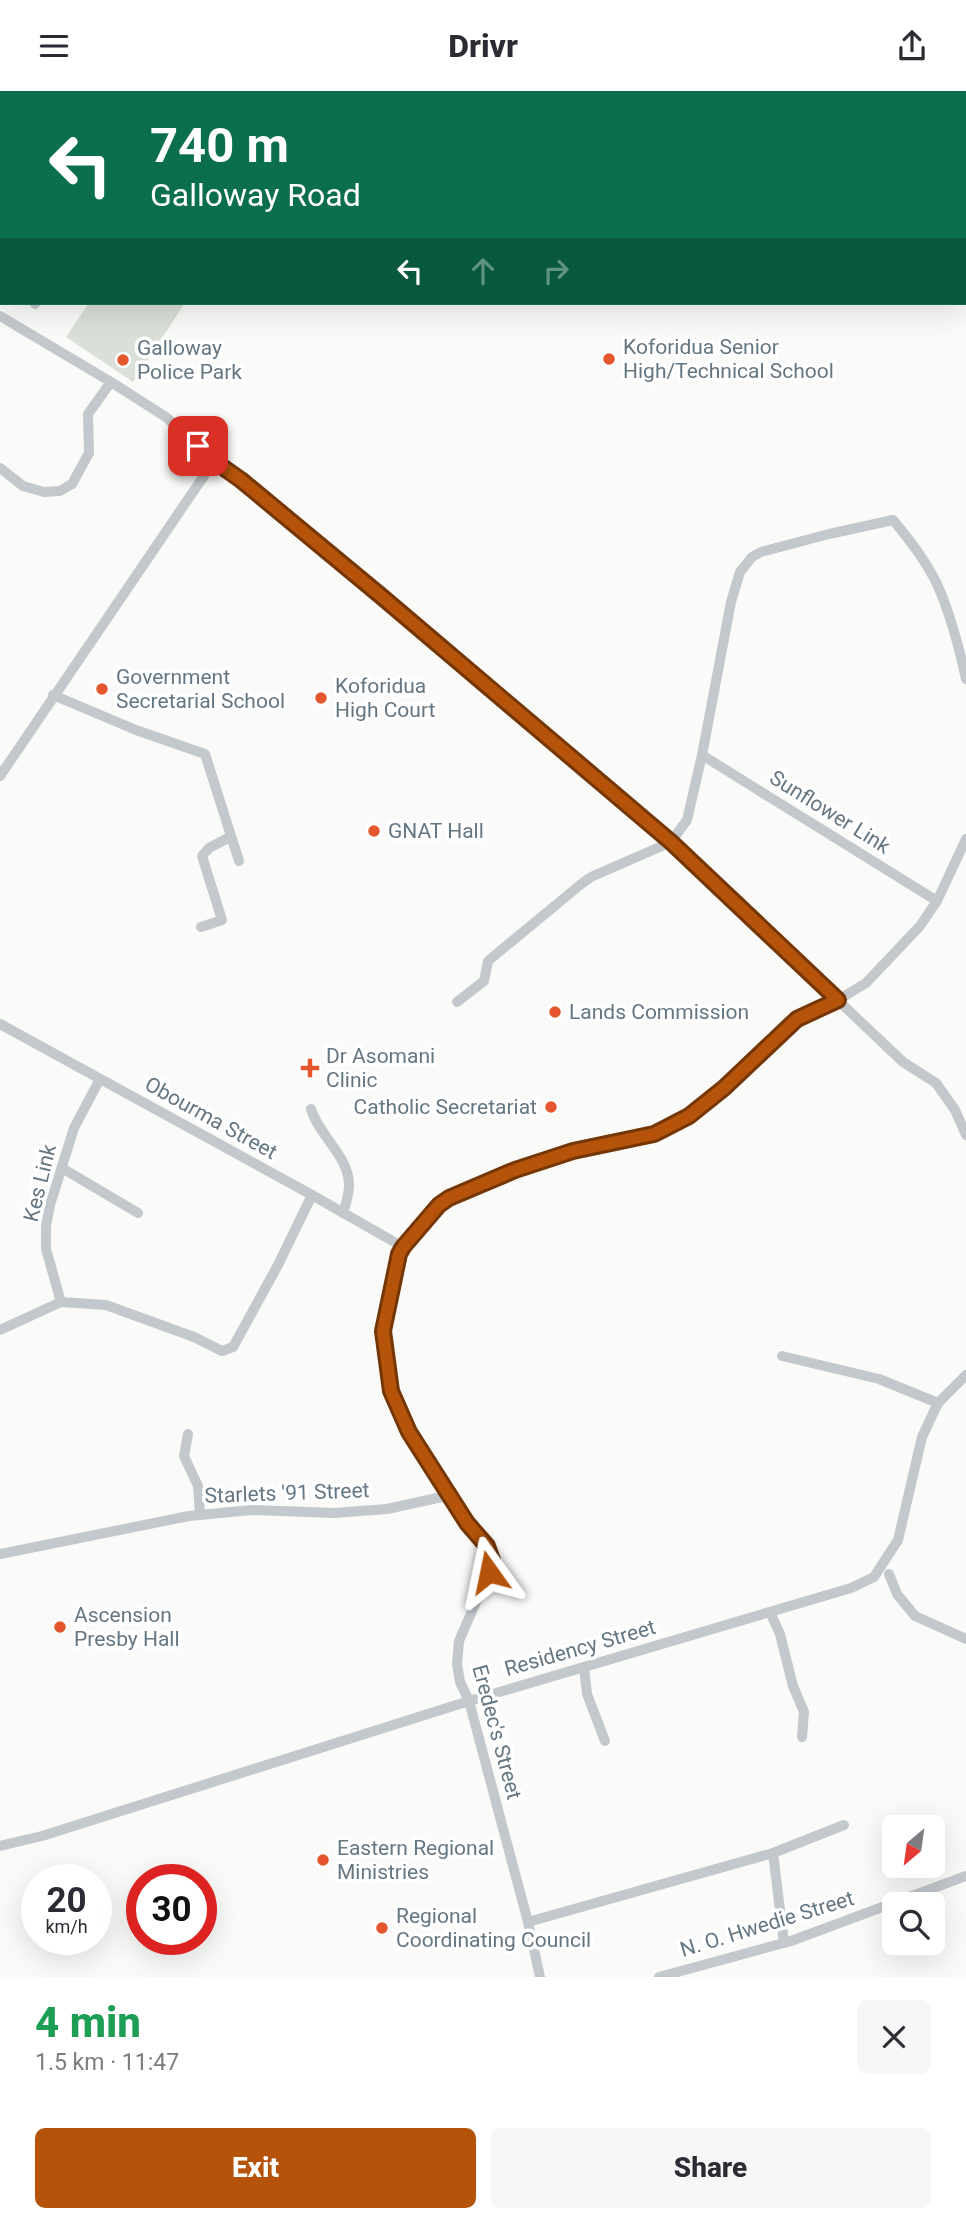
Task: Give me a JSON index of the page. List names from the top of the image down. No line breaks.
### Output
{"streets":{"street":["Sunflower Link","Obourma Street","Kes Link","Starlets '91 Street","Residency Street","Eredec's Street","N. O. Hwedie Street"]},"crossings":[["Sunflower Link","Eredec's Street"],["Obourma Street","Kes Link"],["Obourma Street","Eredec's Street"],["Starlets '91 Street","Eredec's Street"],["Residency Street","Eredec's Street"]],"places":{"other":["Koforidua Senior High/Technical School","Galloway Police Park","Government Secretarial School","Koforidua High Court","GNAT Hall","Lands Commission","Catholic Secretariat","Ascension Presby Hall","Eastern Regional Ministries","Regional Coordinating Council"],"health":["Dr Asomani Clinic"]},"north":"bottom left","page":{"header":"Drivr","turn":["740 m","Galloway Road"],"speed":"20 km/h","limit":"30","heading":["4 min","1.5 km · 11:47"],"buttons":["Exit","Share"]}}
